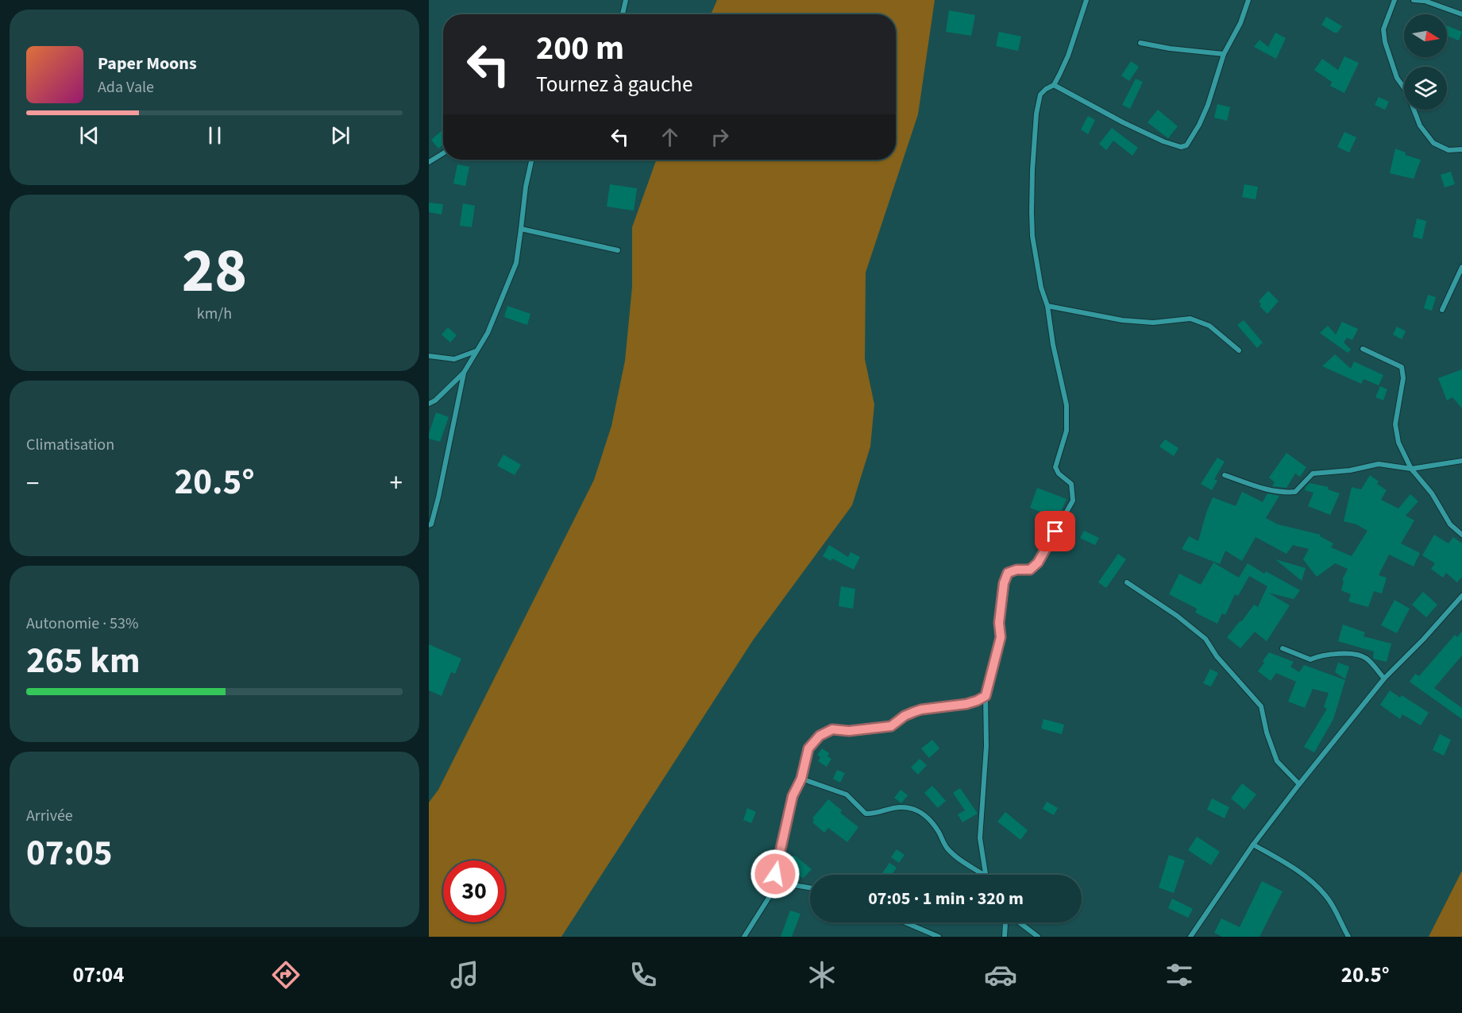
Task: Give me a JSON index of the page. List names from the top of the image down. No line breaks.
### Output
{"north":"right","page":{"turn":["200 m","Tournez à gauche"],"song":["Paper Moons","Ada Vale"],"tile":[["28","km/h"],"Climatisation",["Autonomie · 53%","265 km"],["Arrivée","07:05"]],"heat":["−","20.5°","+"],"limit":"30","trip":"07:05 · 1 min · 320 m","tabs":["07:04","20.5°"]}}
